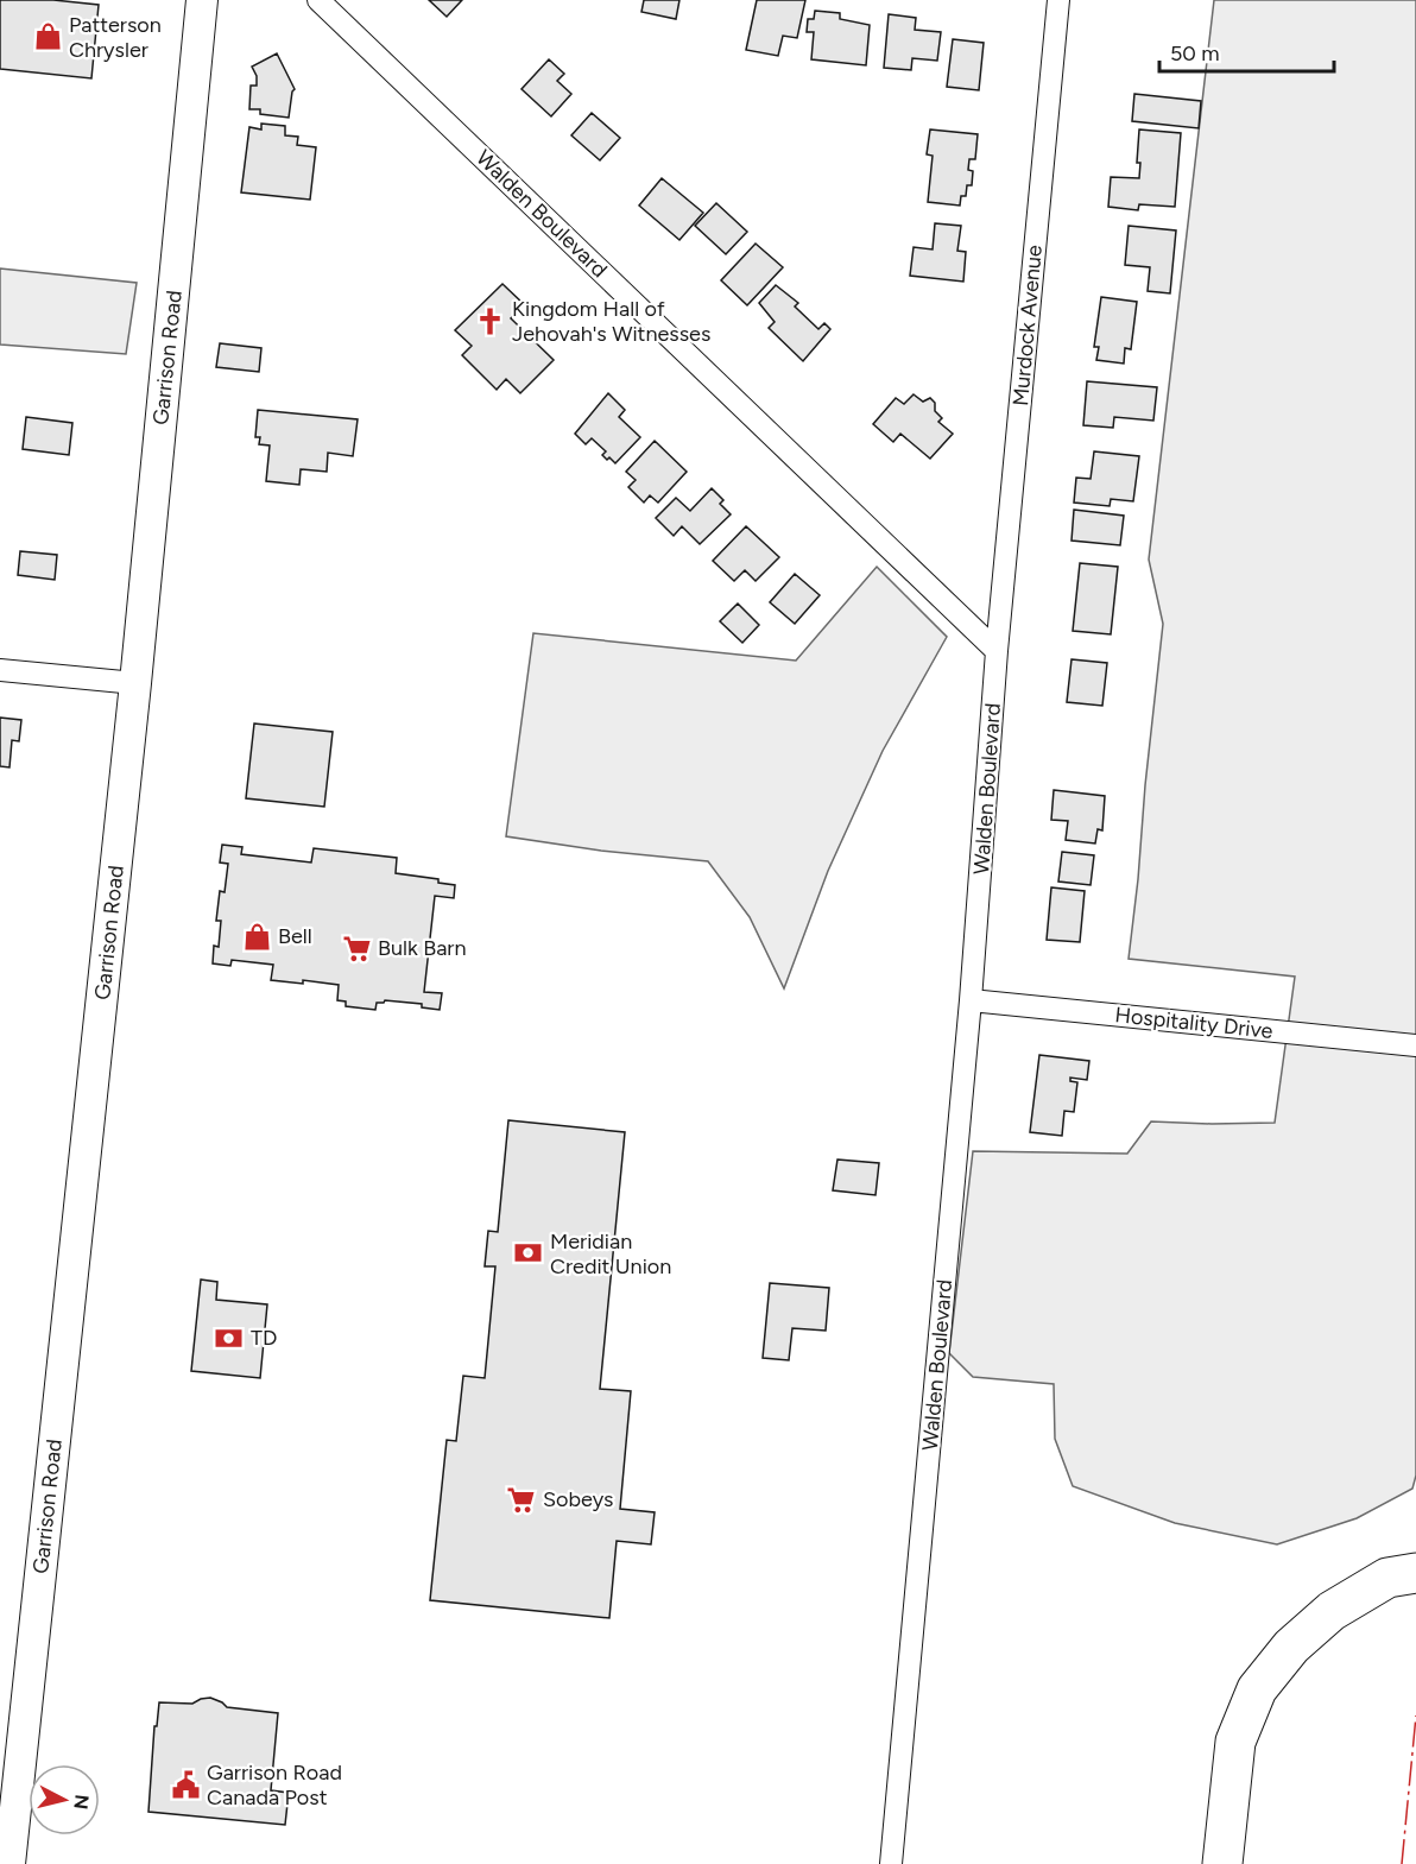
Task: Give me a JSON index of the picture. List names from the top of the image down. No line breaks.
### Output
{"streets":{"main road":["Garrison Road"],"street":["Walden Boulevard","Murdock Avenue","Hospitality Drive"]},"crossings":[["Walden Boulevard","Murdock Avenue"],["Walden Boulevard","Hospitality Drive"]],"places":{"shop":["Patterson Chrysler","Bell"],"church":["Kingdom Hall of Jehovah's Witnesses"],"supermarket":["Bulk Barn","Sobeys"],"bank":["Meridian Credit Union","TD"],"public building":["Garrison Road Canada Post"]},"scale_bar":"50 m","north":"right"}
